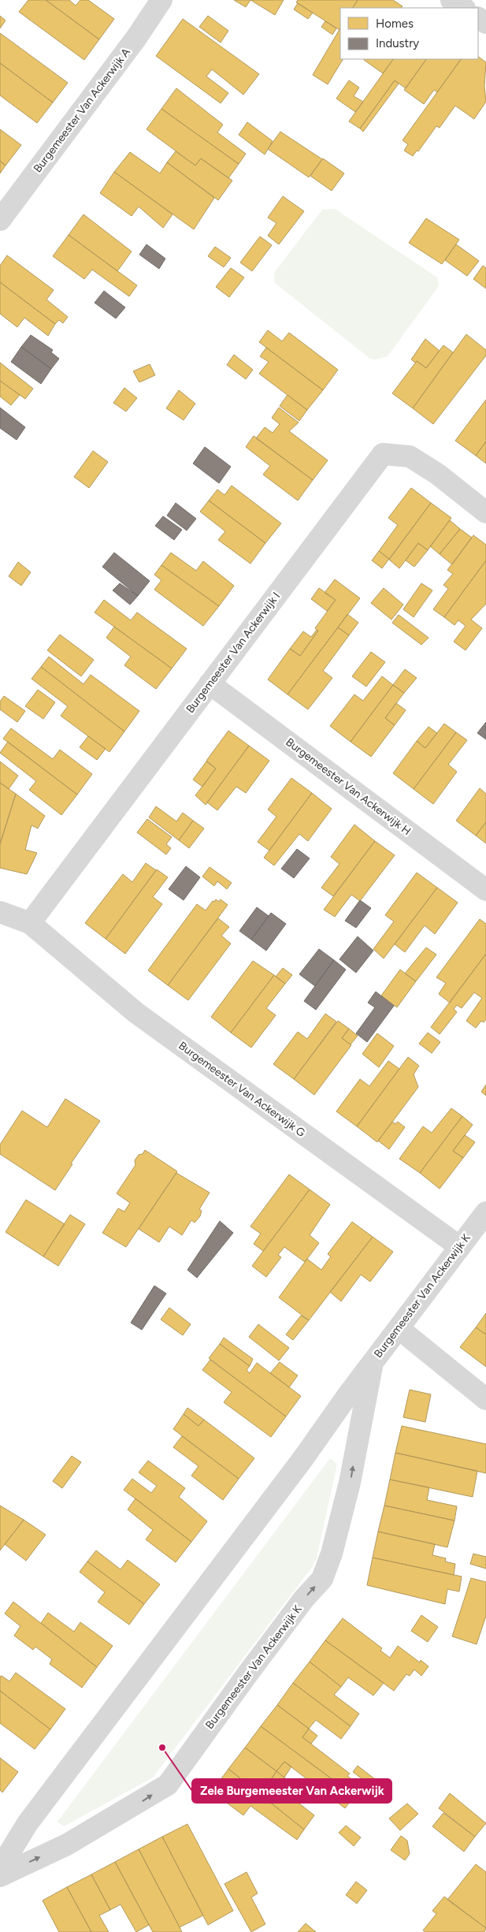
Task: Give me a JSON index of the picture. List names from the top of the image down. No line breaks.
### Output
{"streets":{"street":["Burgemeester Van Ackerwijk A","Burgemeester Van Ackerwijk I","Burgemeester Van Ackerwijk H","Burgemeester Van Ackerwijk G","Burgemeester Van Ackerwijk K"]},"crossings":[["Burgemeester Van Ackerwijk I","Burgemeester Van Ackerwijk H"],["Burgemeester Van Ackerwijk I","Burgemeester Van Ackerwijk G"],["Burgemeester Van Ackerwijk G","Burgemeester Van Ackerwijk K"]],"places":["Zele Burgemeester Van Ackerwijk"],"legend":["Homes","Industry"]}
